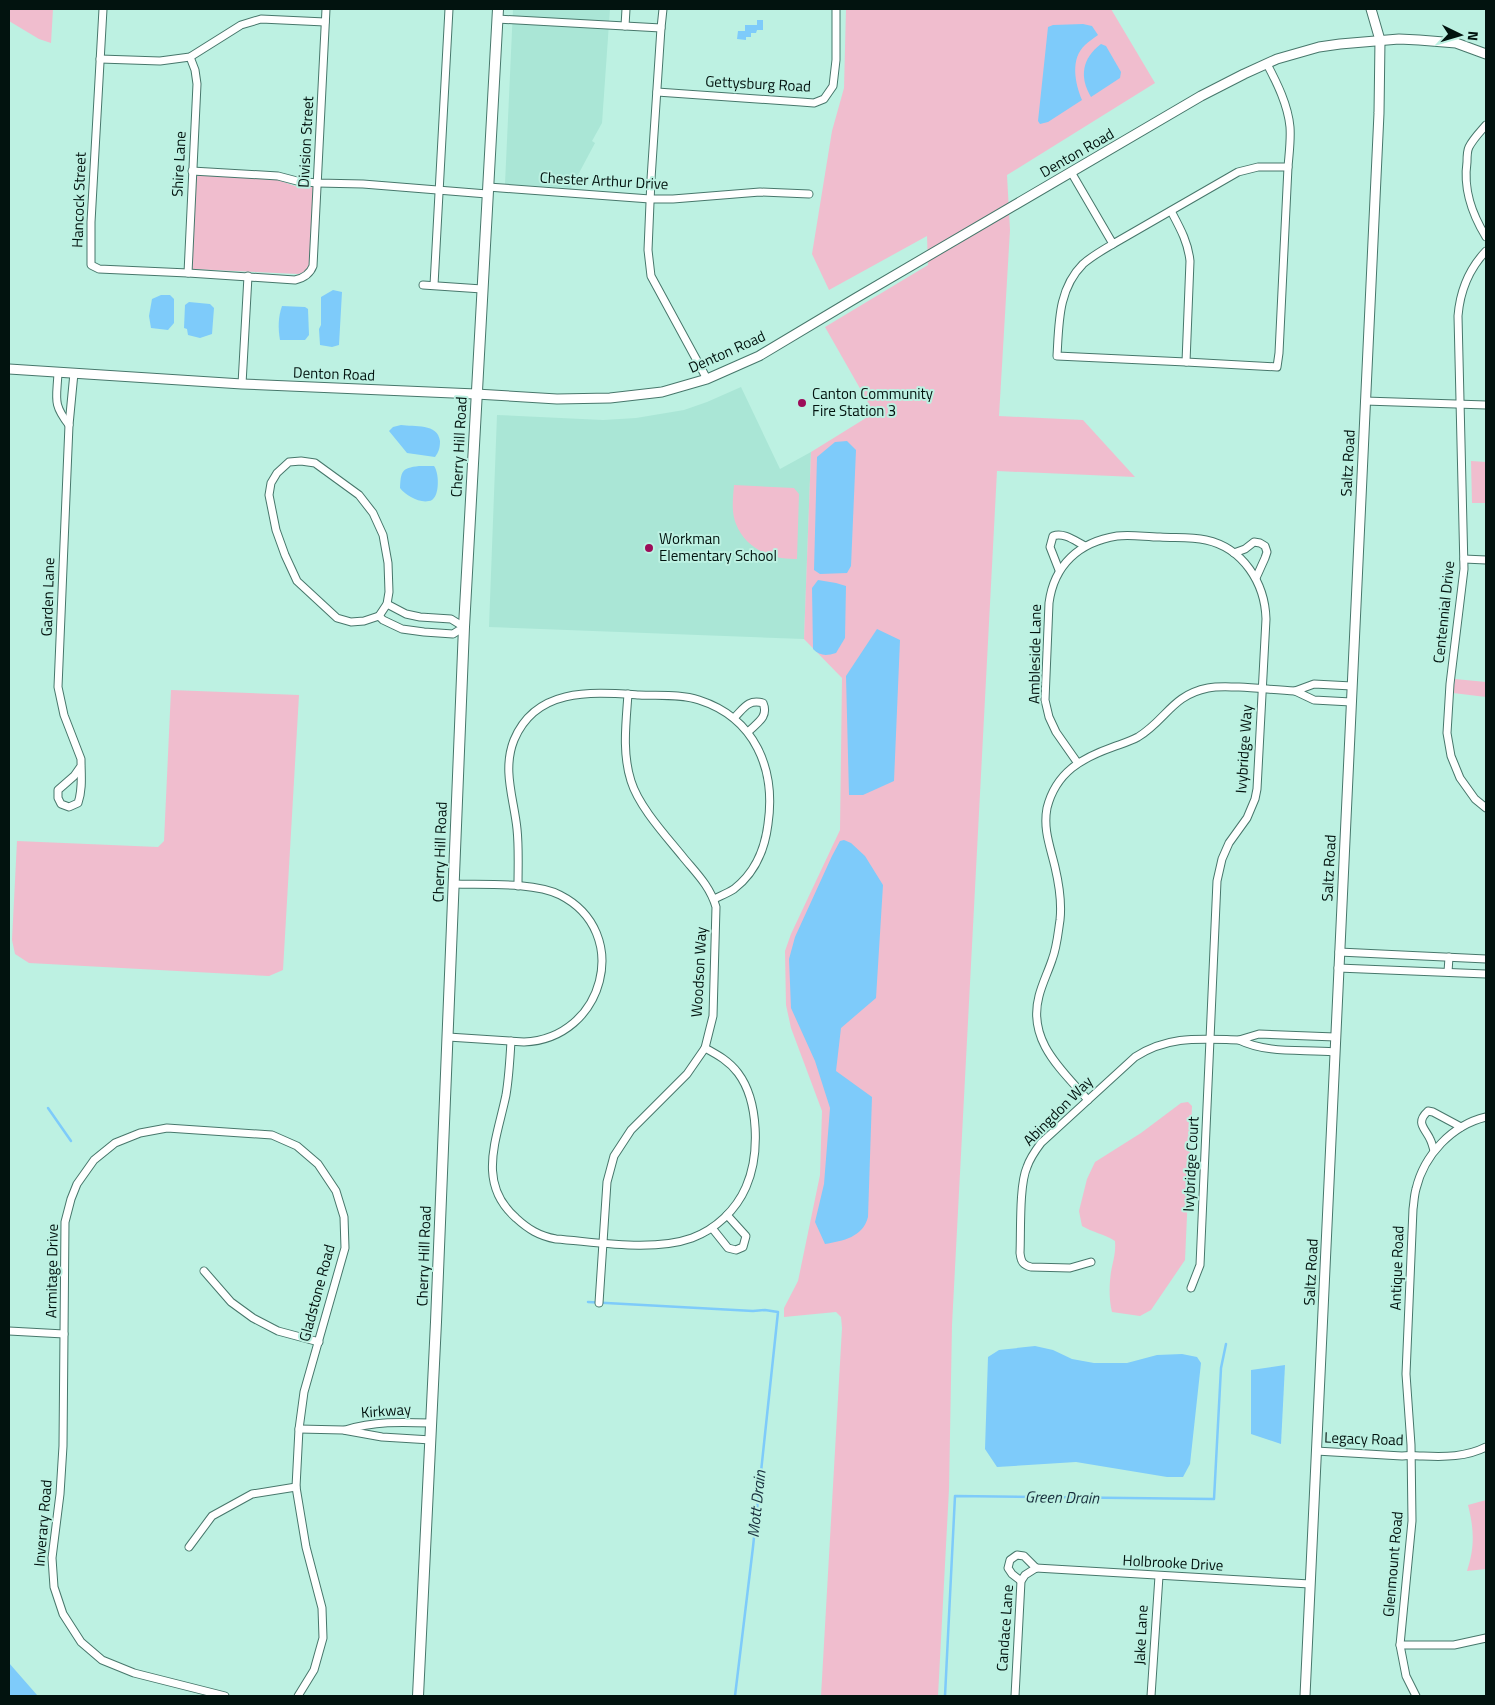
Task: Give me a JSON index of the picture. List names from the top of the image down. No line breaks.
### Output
{"streets":{"main road":["Cherry Hill Road"],"street":["Gettysburg Road","Division Street","Denton Road","Shire Lane","Chester Arthur Drive","Hancock Street","Saltz Road","Garden Lane","Centennial Drive","Ambleside Lane","Ivybridge Way","Woodson Way","Abingdon Way","Ivybridge Court","Antique Road","Armitage Drive","Gladstone Road","Kirkway","Legacy Road","Inverary Road","Holbrooke Drive","Glenmount Road","Candace Lane","Jake Lane"]},"crossings":[["Division Street","Chester Arthur Drive"],["Division Street","Hancock Street"],["Denton Road","Cherry Hill Road"],["Denton Road","Saltz Road"],["Denton Road","Garden Lane"],["Shire Lane","Chester Arthur Drive"],["Shire Lane","Hancock Street"],["Chester Arthur Drive","Cherry Hill Road"],["Cherry Hill Road","Kirkway"],["Saltz Road","Legacy Road"],["Saltz Road","Holbrooke Drive"],["Ivybridge Way","Abingdon Way"],["Ivybridge Way","Ivybridge Court"],["Abingdon Way","Ivybridge Court"],["Antique Road","Legacy Road"],["Antique Road","Glenmount Road"],["Armitage Drive","Gladstone Road"],["Armitage Drive","Inverary Road"],["Gladstone Road","Kirkway"],["Legacy Road","Glenmount Road"],["Holbrooke Drive","Candace Lane"],["Holbrooke Drive","Jake Lane"]],"water":["Green Drain","Mott Drain"],"places":["Canton Community Fire Station 3","Workman Elementary School"],"north":"right"}
